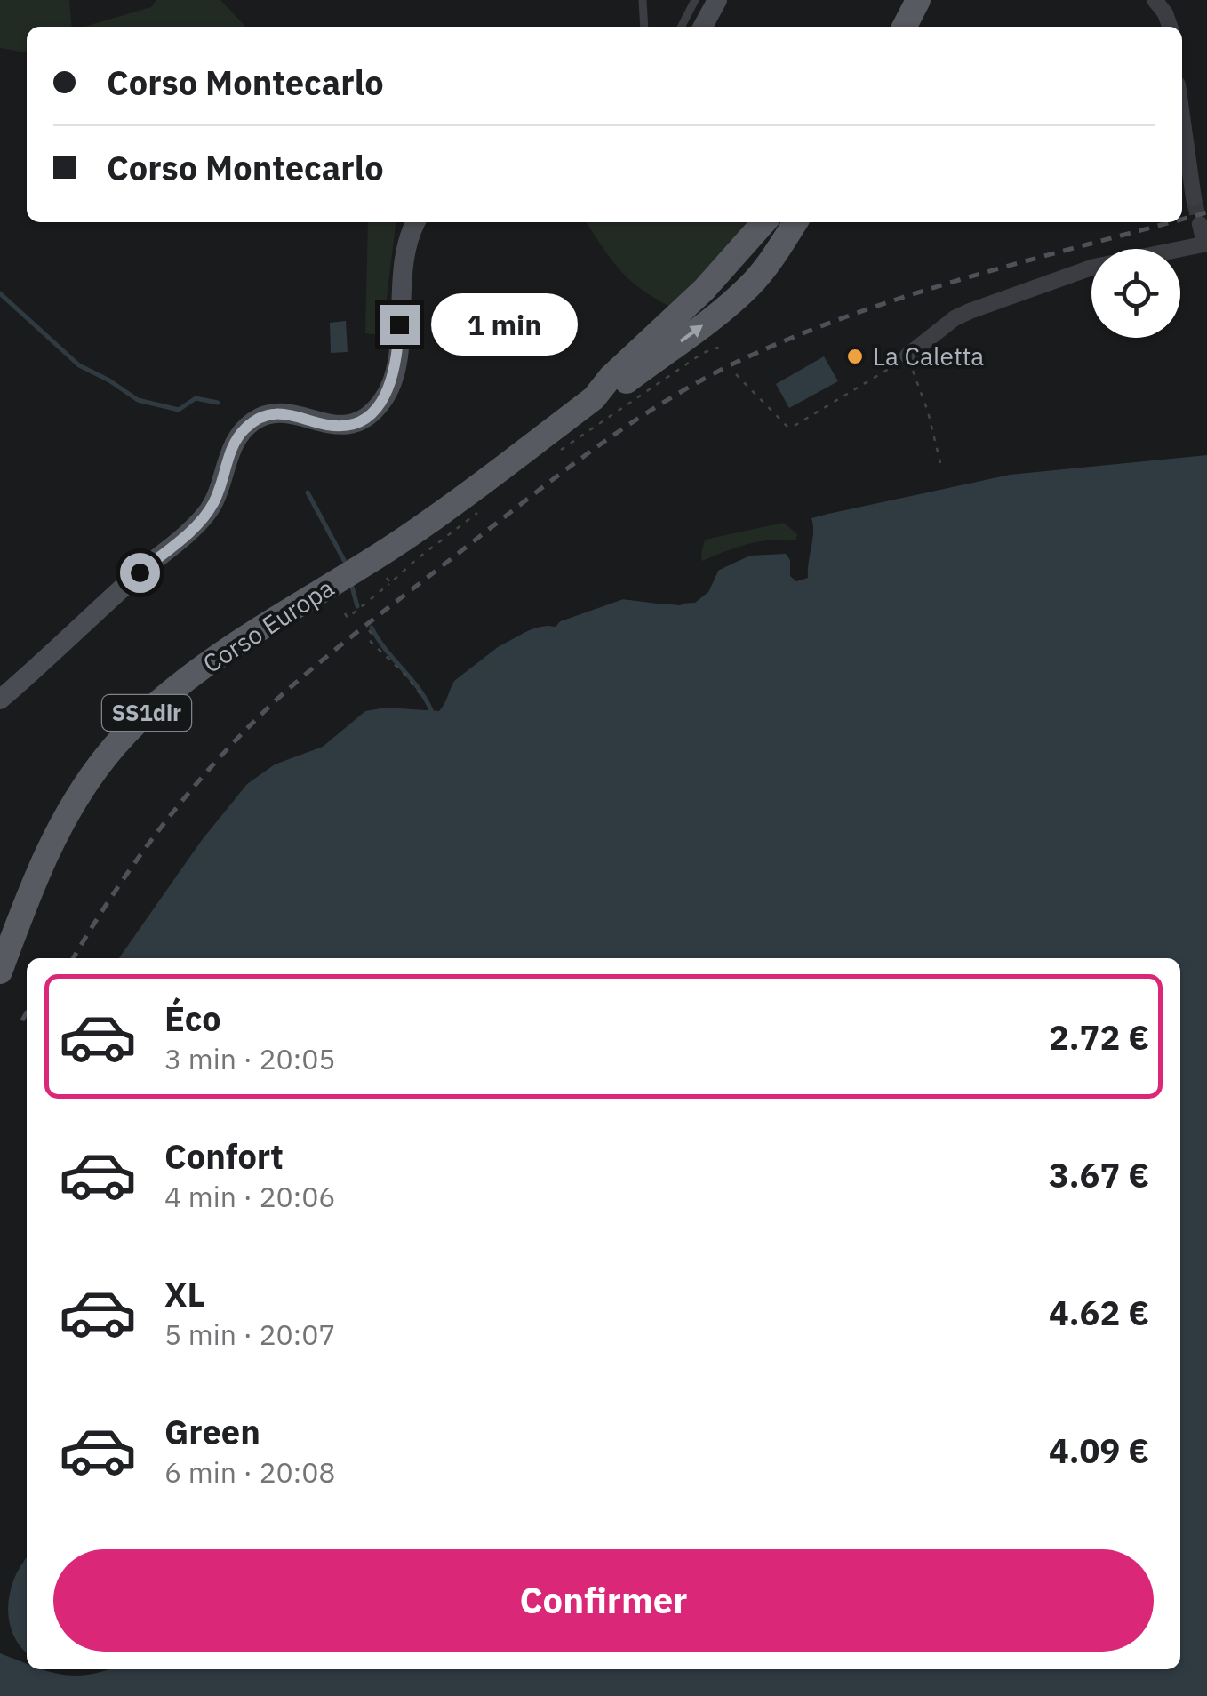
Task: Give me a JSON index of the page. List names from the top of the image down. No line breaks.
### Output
{"streets":{"main road":["Corso Europa","SS1dir"]},"places":["La Caletta"],"page":{"banner":["Corso Montecarlo","Corso Montecarlo"],"bubble":"1 min","list":[{"name":"Éco","note":"3 min · 20:05","value":"2.72 €"},{"name":"Confort","note":"4 min · 20:06","value":"3.67 €"},{"name":"XL","note":"5 min · 20:07","value":"4.62 €"},{"name":"Green","note":"6 min · 20:08","value":"4.09 €"}],"buttons":"Confirmer"}}
